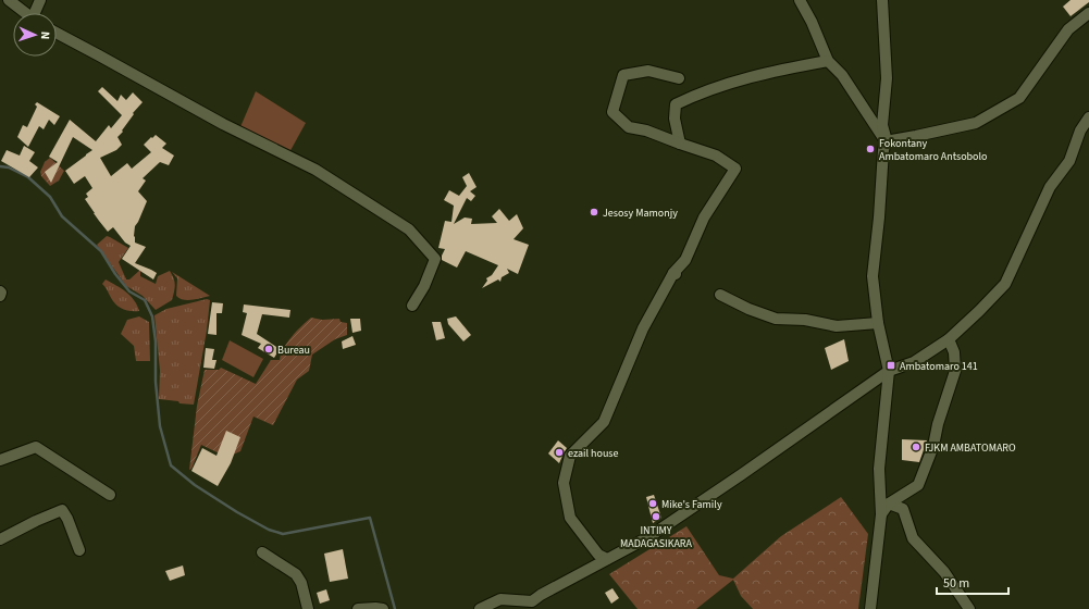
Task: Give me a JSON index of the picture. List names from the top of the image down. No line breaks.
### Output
{"places":{"other":["Fokontany Ambatomaro Antsobolo","Jesosy Mamonjy","Bureau","FJKM AMBATOMARO","ezail house","Mike's Family","INTIMY MADAGASIKARA"],"transit":["Ambatomaro 141"]},"scale_bar":"50 m","north":"right"}
